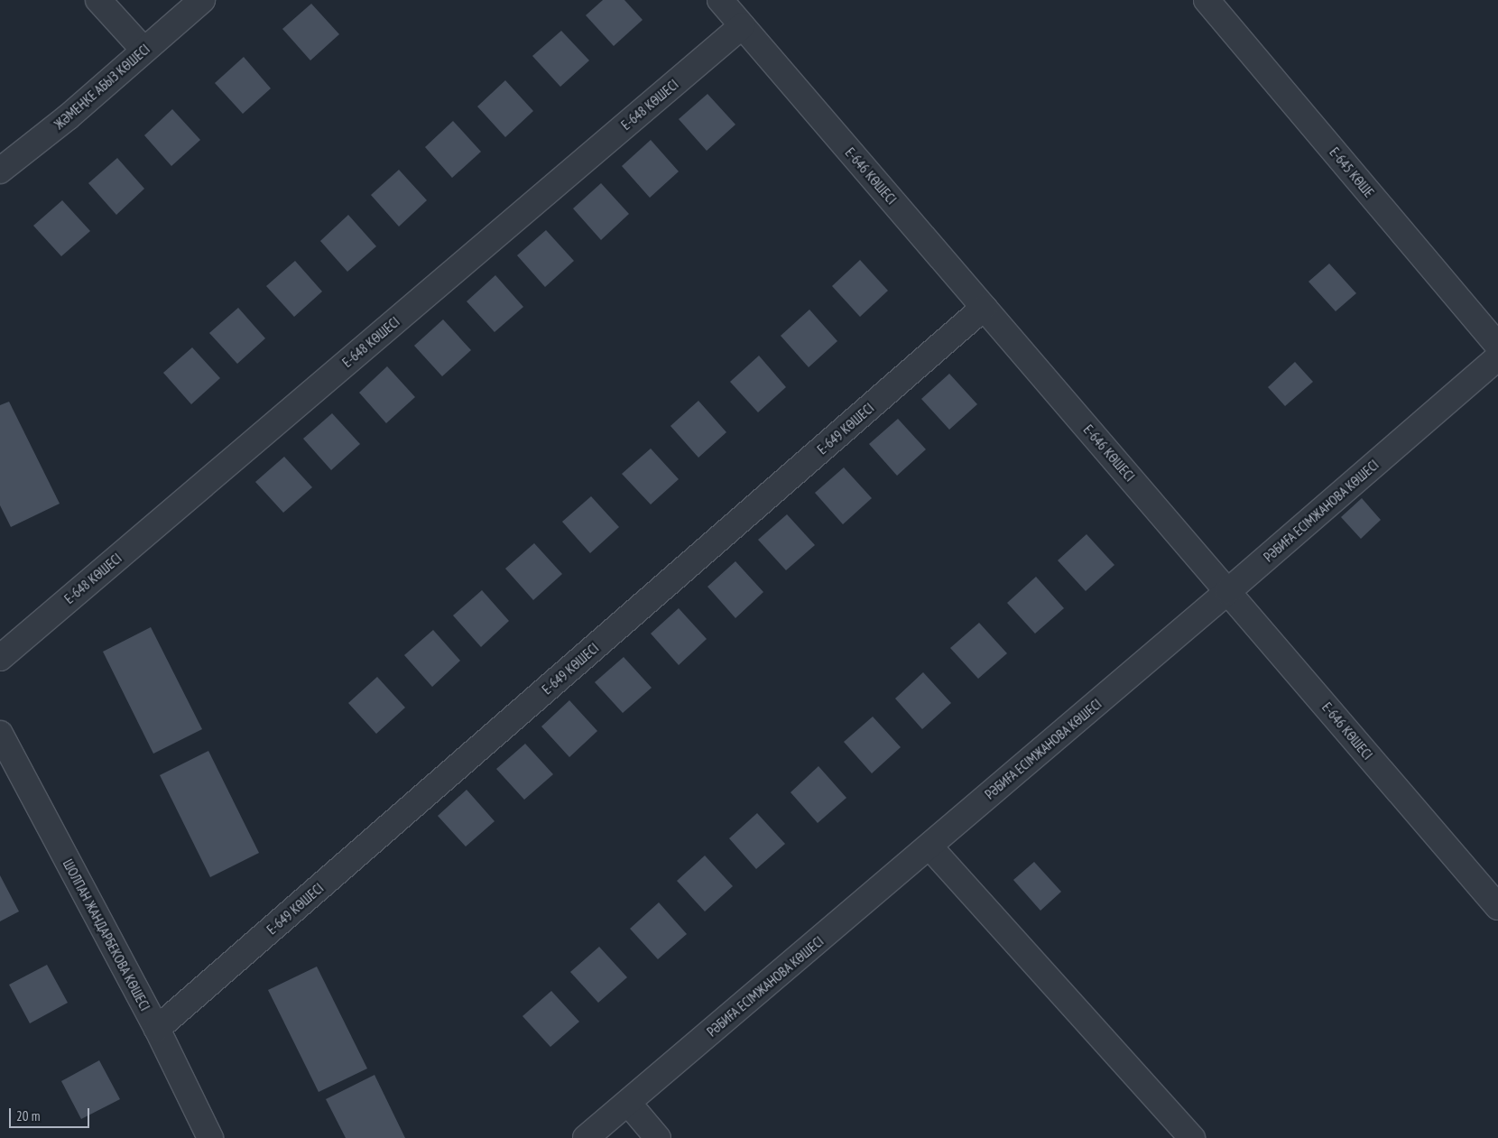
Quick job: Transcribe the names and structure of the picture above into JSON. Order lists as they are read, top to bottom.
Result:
{
  "streets": {
    "street": [
      "ЖӘМЕҢКЕ АБЫЗ КӨШЕСІ",
      "Е-648 КӨШЕСІ",
      "Е-645 КӨШЕ",
      "Е-646 КӨШЕСІ",
      "Е-649 КӨШЕСІ",
      "РӘБИҒА ЕСІМЖАНОВА КӨШЕСІ",
      "ШОЛПАН ЖАНДАРБЕКОВА КӨШЕСІ"
    ]
  },
  "crossings": [
    ["Е-648 КӨШЕСІ", "Е-646 КӨШЕСІ"],
    ["Е-646 КӨШЕСІ", "Е-649 КӨШЕСІ"],
    ["Е-646 КӨШЕСІ", "РӘБИҒА ЕСІМЖАНОВА КӨШЕСІ"],
    ["Е-649 КӨШЕСІ", "ШОЛПАН ЖАНДАРБЕКОВА КӨШЕСІ"]
  ],
  "scale_bar": "20 m"
}
